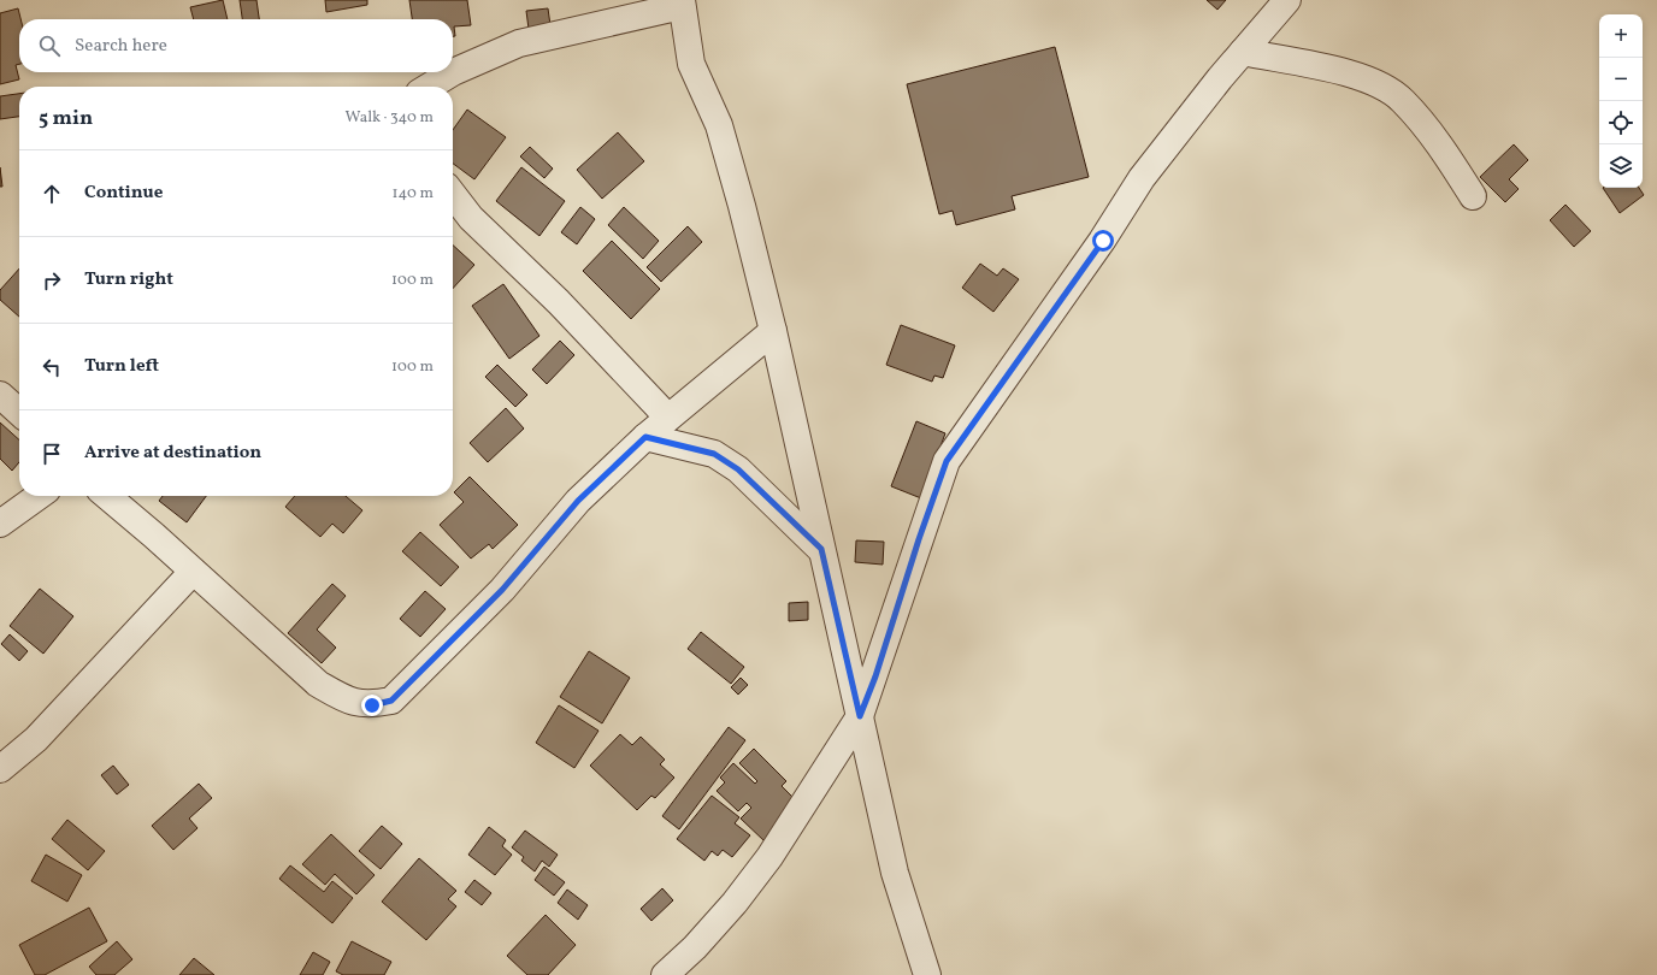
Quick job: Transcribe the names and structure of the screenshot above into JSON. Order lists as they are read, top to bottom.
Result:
{
  "page": {
    "map_buttons": ["+", "−"],
    "search": "Search here",
    "heading": ["5 min", "Walk · 340 m"],
    "list": [
      ["Continue", "140 m"],
      ["Turn right", "100 m"],
      ["Turn left", "100 m"],
      "Arrive at destination"
    ]
  }
}
